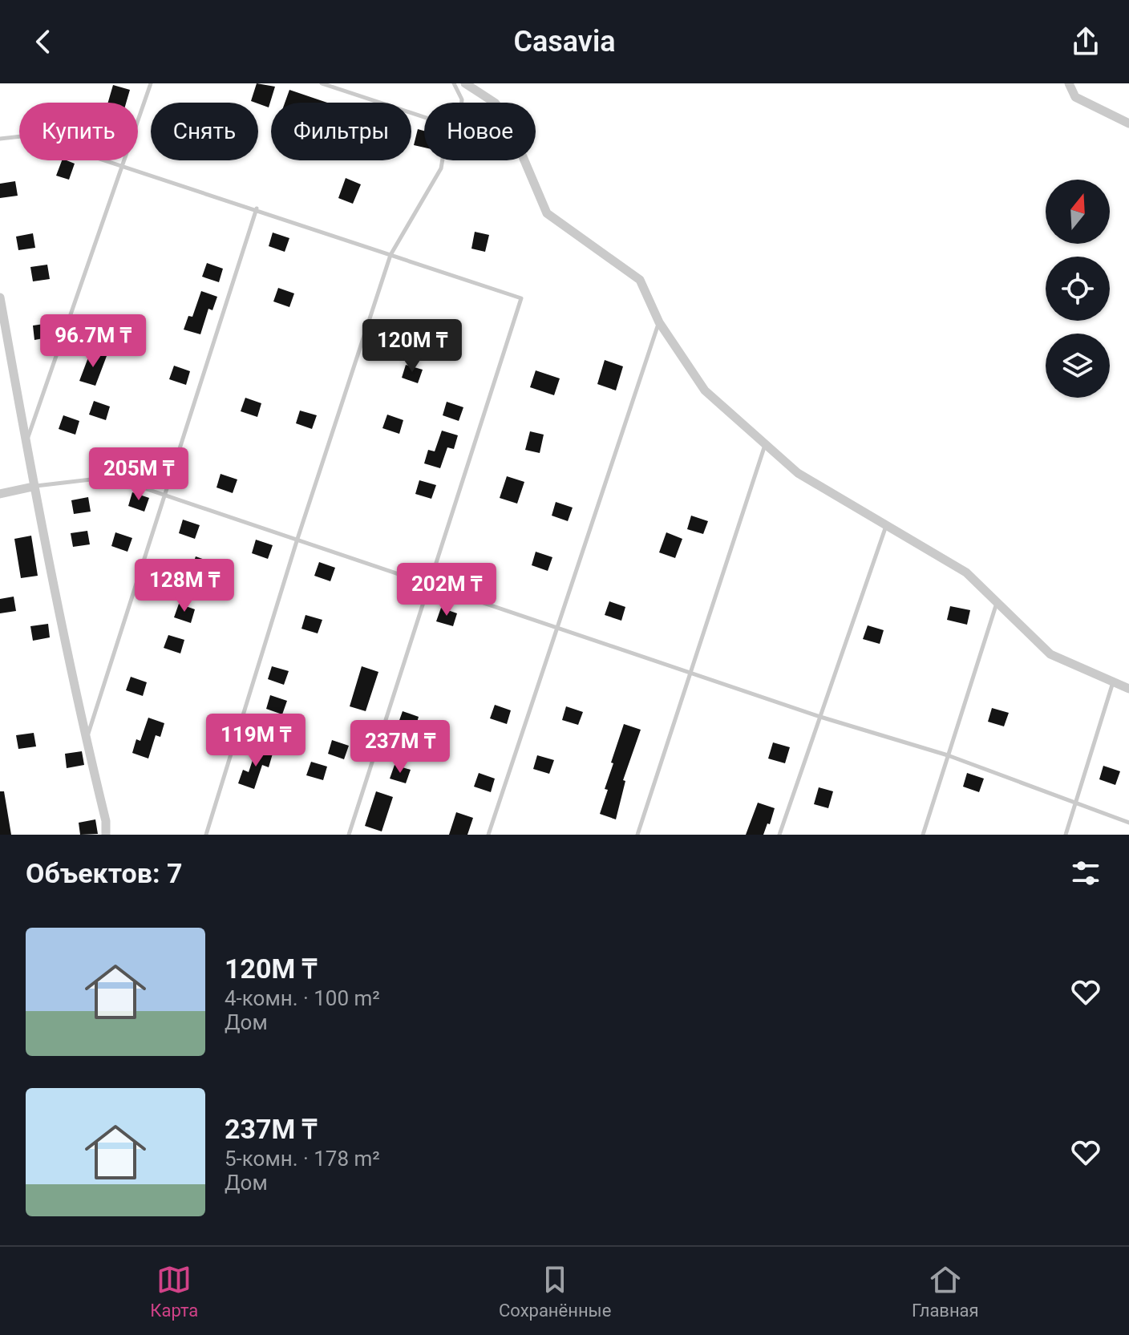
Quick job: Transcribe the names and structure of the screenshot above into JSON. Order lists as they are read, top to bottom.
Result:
{
  "north": "top",
  "page": {
    "header": "Casavia",
    "chip": [
      "Купить",
      "Снять",
      "Фильтры",
      "Новое"
    ],
    "price": [
      "96.7M ₸",
      "120M ₸",
      "205M ₸",
      "128M ₸",
      "202M ₸",
      "119M ₸",
      "237M ₸"
    ],
    "heading": "Объектов: 7",
    "list": [
      {
        "name": "120M ₸",
        "note": "4-комн. · 100 m² · Дом"
      },
      {
        "name": "237M ₸",
        "note": "5-комн. · 178 m² · Дом"
      }
    ],
    "tabs": ["Карта", "Сохранённые", "Главная"]
  }
}
